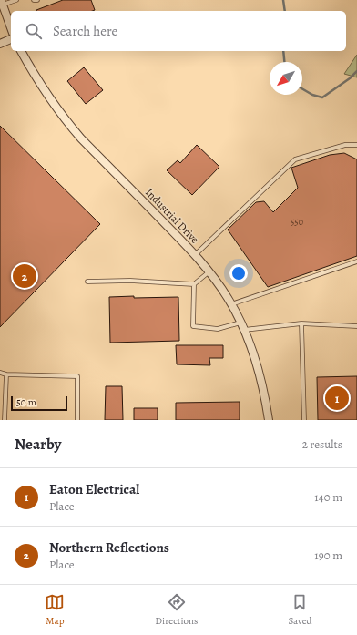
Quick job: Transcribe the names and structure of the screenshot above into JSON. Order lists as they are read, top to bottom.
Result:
{
  "streets": {
    "street": ["Industrial Drive"]
  },
  "house_numbers": ["550"],
  "scale_bar": "50 m",
  "north": "bottom left",
  "page": {
    "search": "Search here",
    "pins": ["2", "1"],
    "scale": "50 m",
    "heading": ["Nearby", "2 results"],
    "list": [
      {
        "mark": "1",
        "name": "Eaton Electrical",
        "note": "Place",
        "value": "140 m"
      },
      {
        "mark": "2",
        "name": "Northern Reflections",
        "note": "Place",
        "value": "190 m"
      }
    ],
    "nav": ["Map", "Directions", "Saved"]
  }
}
